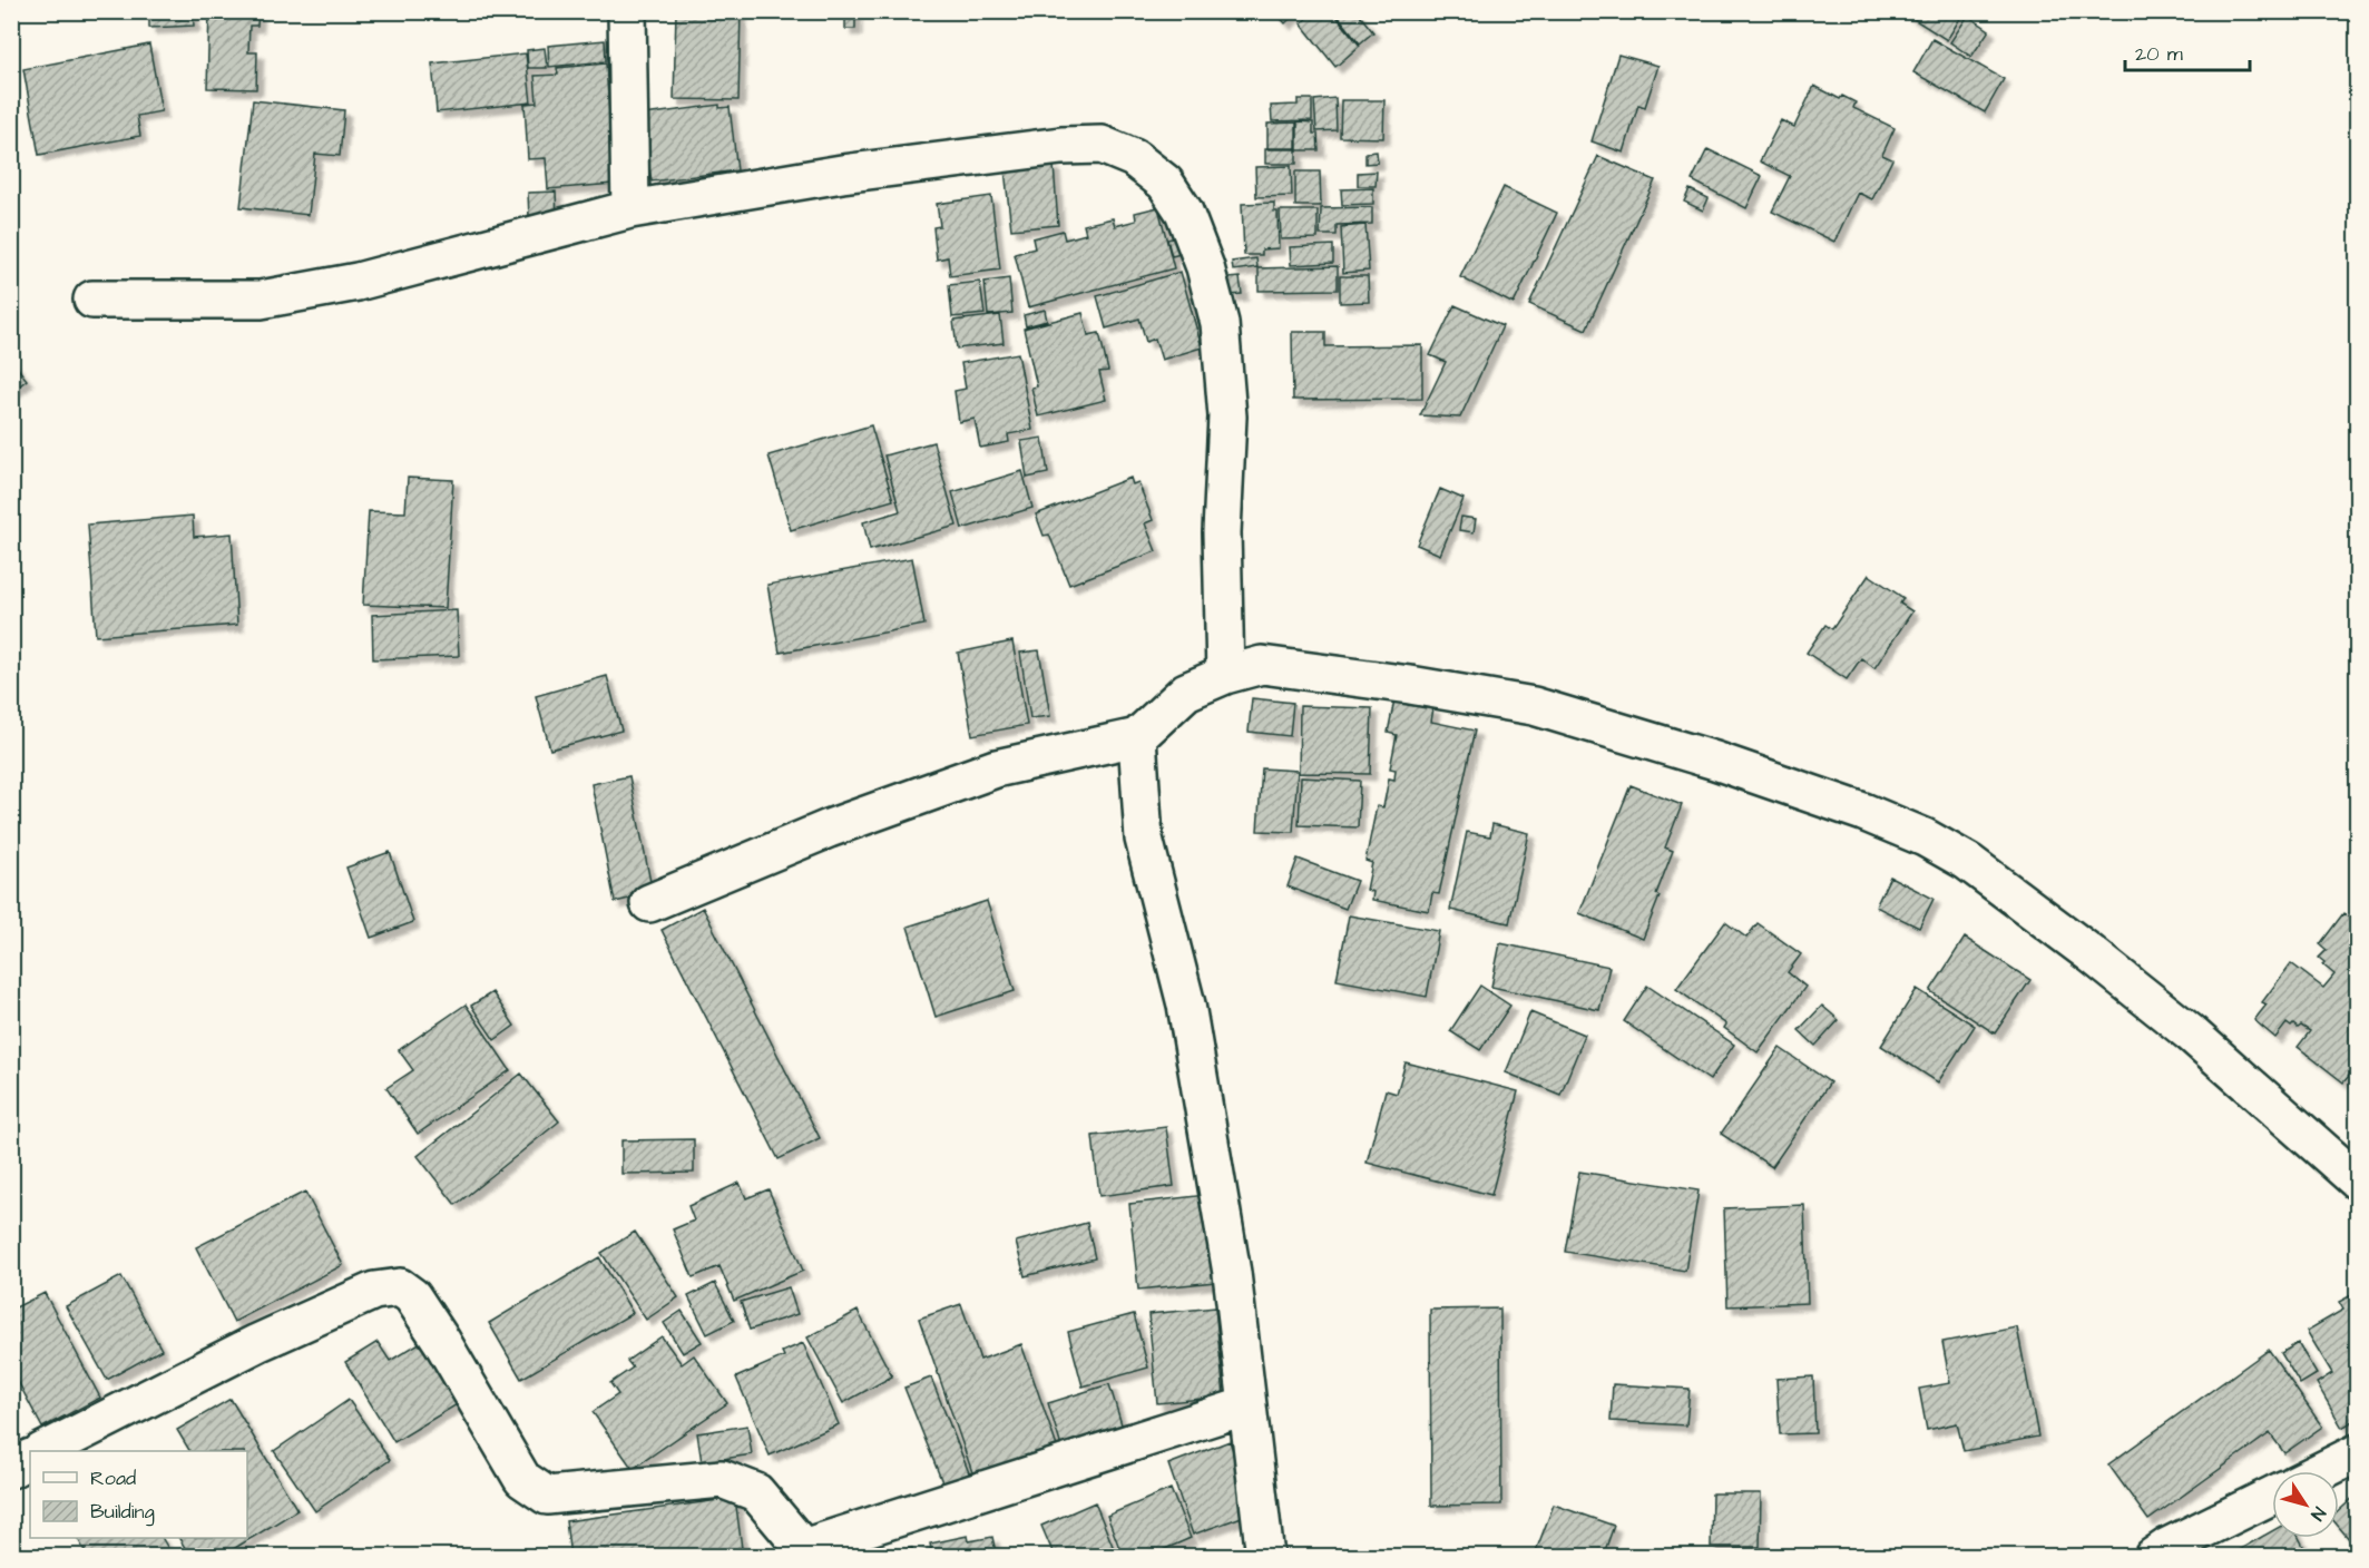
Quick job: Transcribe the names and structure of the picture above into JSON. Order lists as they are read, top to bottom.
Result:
{
  "legend": ["Road", "Building"],
  "scale_bar": "20 m",
  "north": "bottom right"
}
